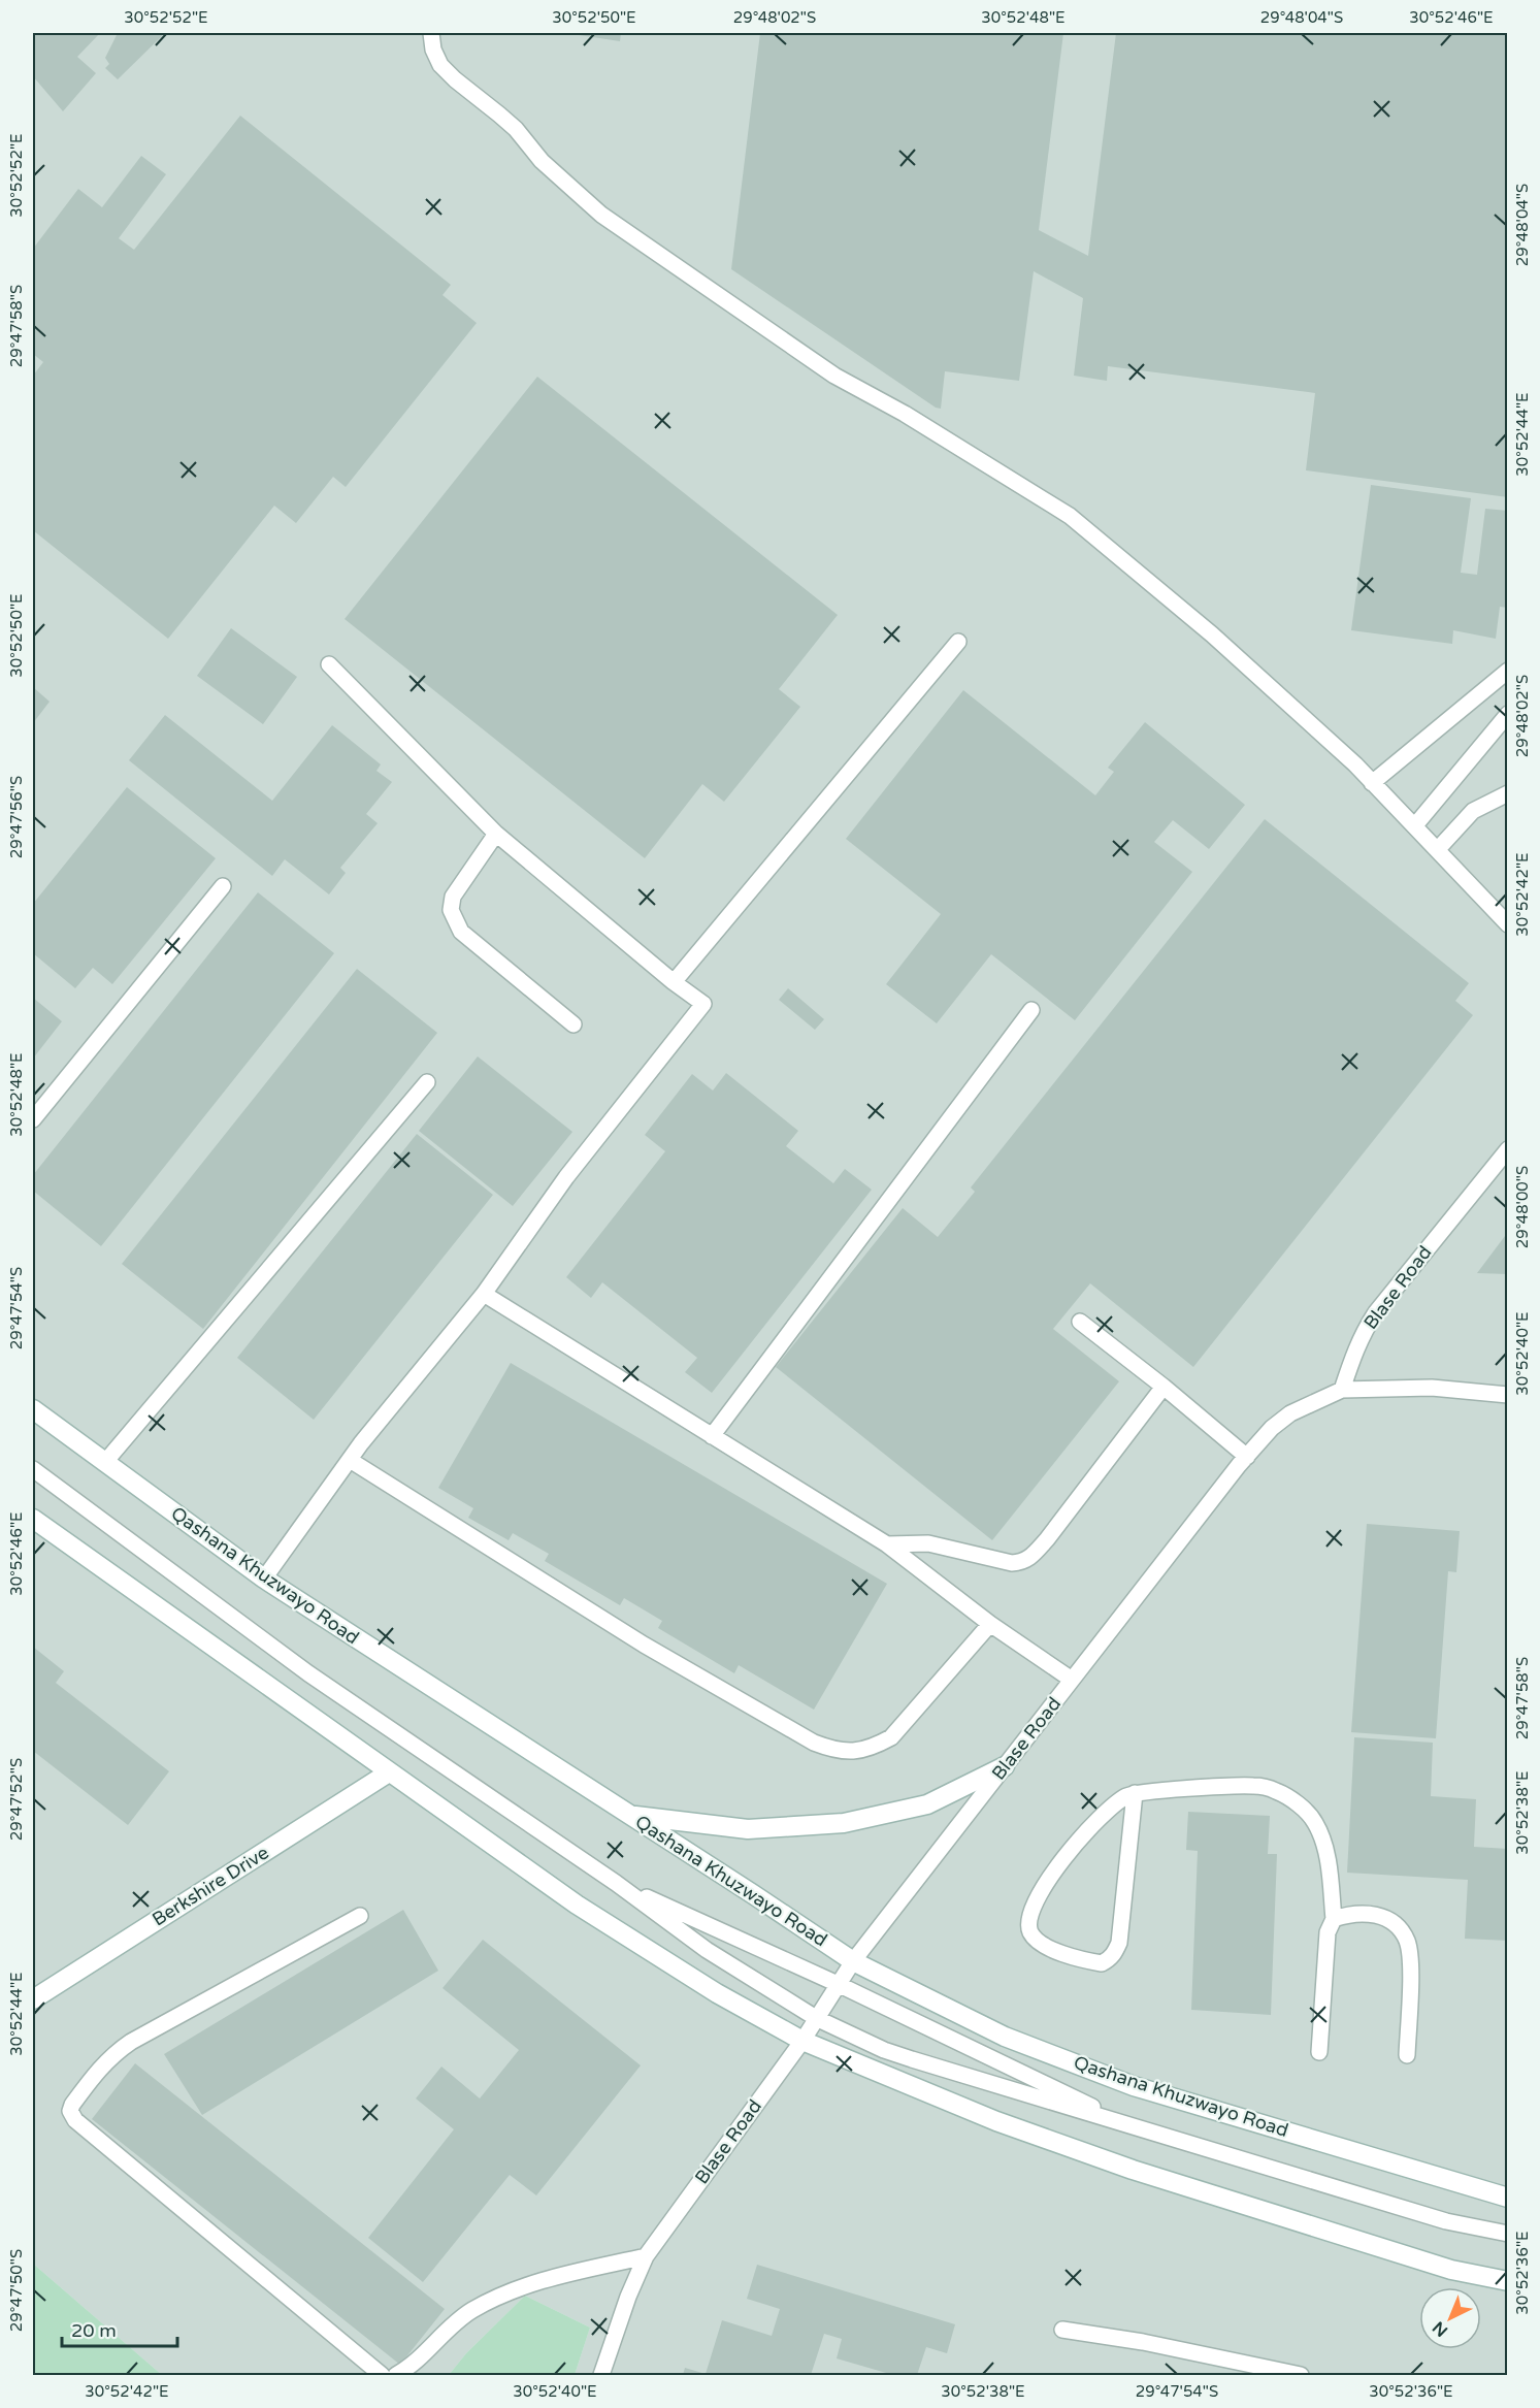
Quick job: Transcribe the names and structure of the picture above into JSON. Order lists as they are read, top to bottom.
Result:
{
  "streets": {
    "main road": ["Qashana Khuzwayo Road", "Berkshire Drive"],
    "lane": ["Blase Road"]
  },
  "crossings": [
    ["Blase Road", "Qashana Khuzwayo Road"]
  ],
  "scale_bar": "20 m",
  "north": "bottom left",
  "coordinates": [
    "30°52'52\"E",
    "30°52'50\"E",
    "29°48'02\"S",
    "30°52'48\"E",
    "29°48'04\"S",
    "30°52'46\"E",
    "29°47'58\"S",
    "30°52'44\"E",
    "29°47'56\"S",
    "30°52'42\"E",
    "29°48'00\"S",
    "29°47'54\"S",
    "30°52'40\"E",
    "29°47'52\"S",
    "30°52'38\"E",
    "30°52'36\"E",
    "29°47'50\"S"
  ]
}
